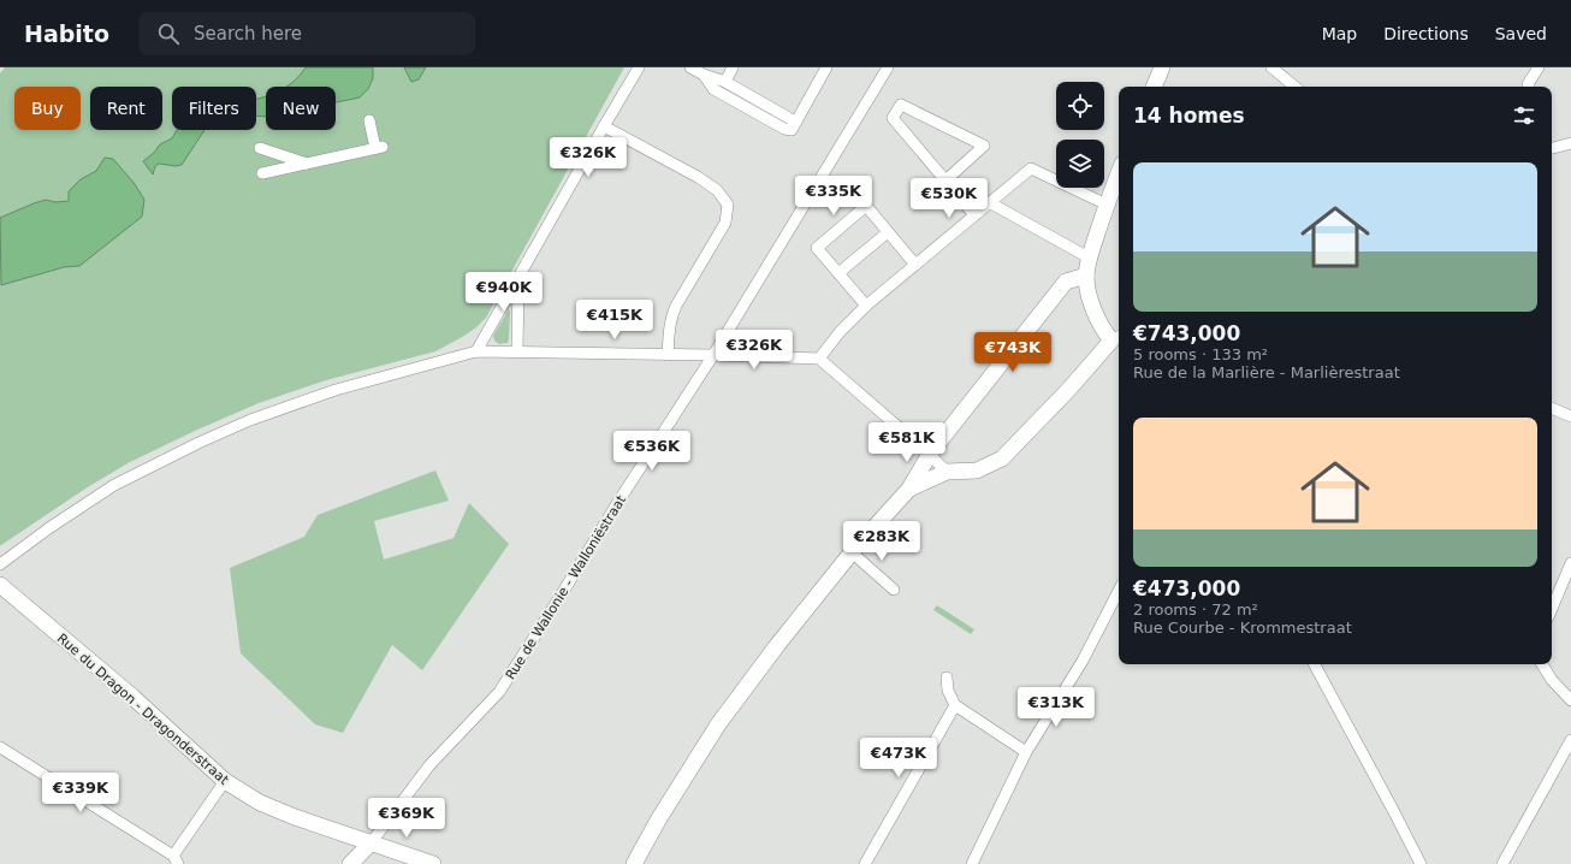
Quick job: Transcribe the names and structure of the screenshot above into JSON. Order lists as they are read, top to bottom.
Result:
{
  "streets": {
    "street": ["Rue de Wallonie - Walloniëstraat", "Rue du Dragon - Dragonderstraat"]
  },
  "crossings": [
    ["Rue de Wallonie - Walloniëstraat", "Rue du Dragon - Dragonderstraat"]
  ],
  "page": {
    "header": "Habito",
    "search": "Search here",
    "nav": ["Map", "Directions", "Saved"],
    "chip": [
      "Buy",
      "Rent",
      "Filters",
      "New"
    ],
    "heading": "14 homes",
    "price": [
      "€326K",
      "€335K",
      "€530K",
      "€940K",
      "€415K",
      "€326K",
      "€743K",
      "€581K",
      "€536K",
      "€283K",
      "€313K",
      "€473K",
      "€339K",
      "€369K"
    ],
    "list": [
      {
        "name": "€743,000",
        "note": "5 rooms · 133 m² · Rue de la Marlière - Marlièrestraat"
      },
      {
        "name": "€473,000",
        "note": "2 rooms · 72 m² · Rue Courbe - Krommestraat"
      }
    ]
  }
}
